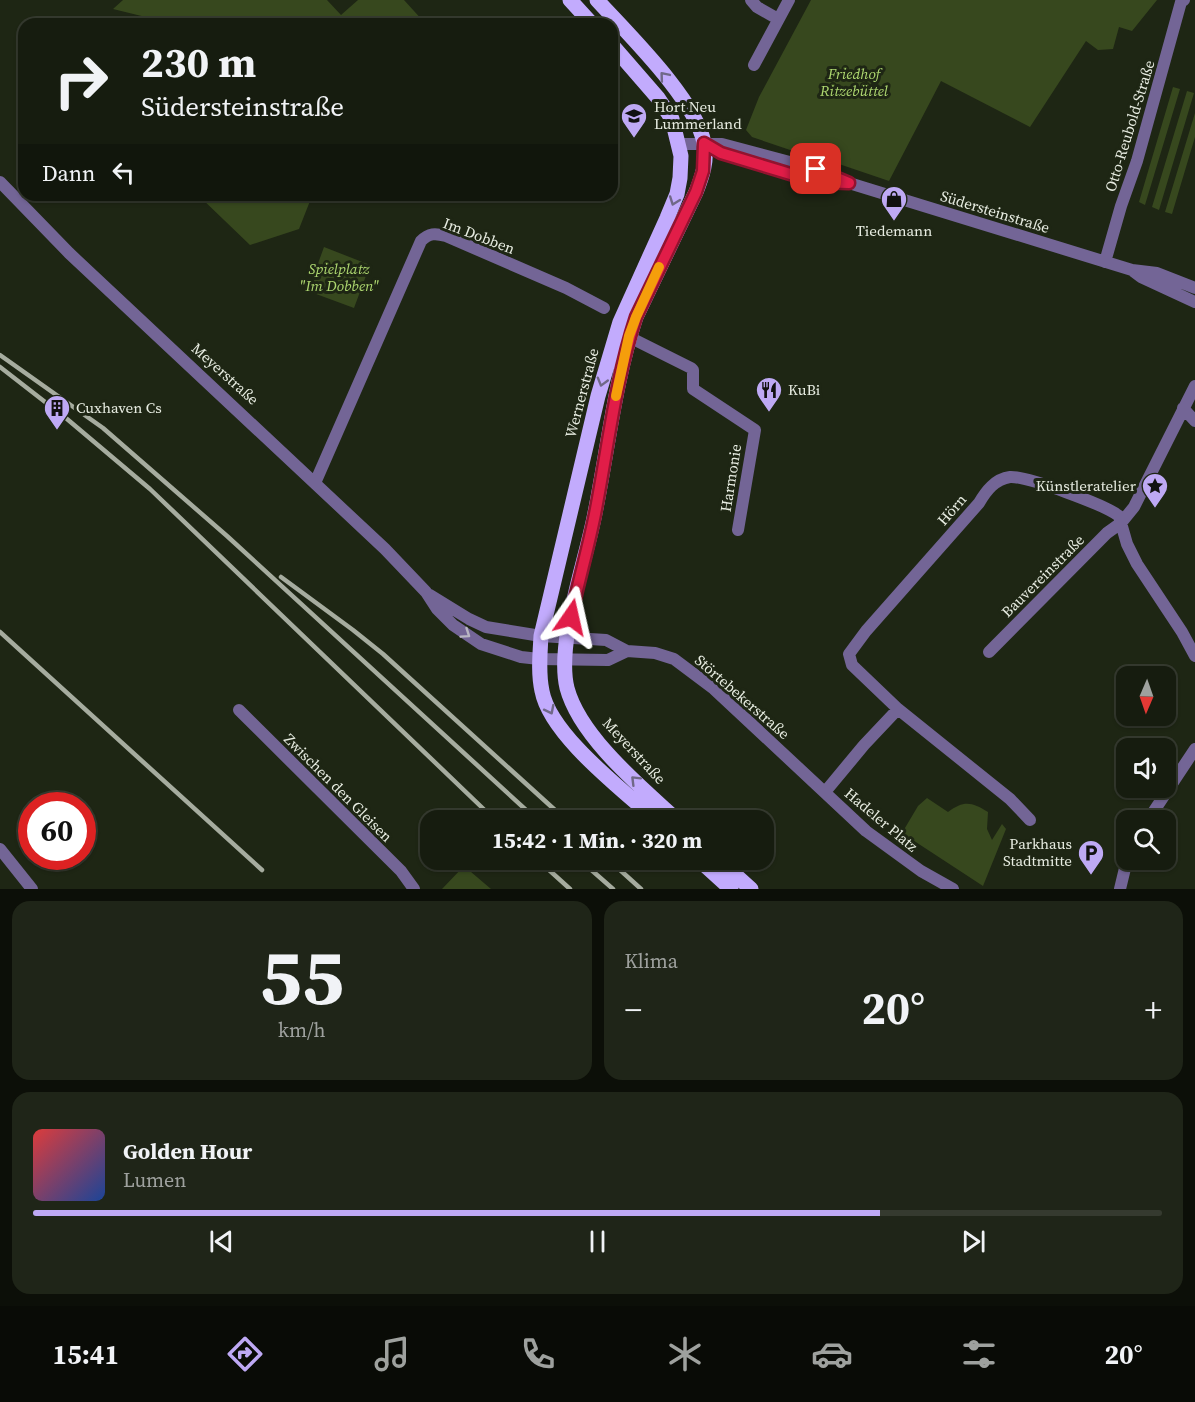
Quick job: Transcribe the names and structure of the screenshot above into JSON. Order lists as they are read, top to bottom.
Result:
{
  "streets": {
    "main road": ["Meyerstraße", "Wernerstraße"],
    "street": [
      "Otto-Reubold-Straße",
      "Südersteinstraße",
      "Im Dobben",
      "Harmonie",
      "Hörn",
      "Bauvereinstraße",
      "Störtebekerstraße",
      "Zwischen den Gleisen",
      "Hadeler Platz"
    ]
  },
  "crossings": [
    ["Otto-Reubold-Straße", "Südersteinstraße"],
    ["Südersteinstraße", "Wernerstraße"],
    ["Im Dobben", "Meyerstraße"],
    ["Meyerstraße", "Wernerstraße"],
    ["Meyerstraße", "Störtebekerstraße"],
    ["Wernerstraße", "Harmonie"],
    ["Wernerstraße", "Störtebekerstraße"],
    ["Hörn", "Bauvereinstraße"],
    ["Hörn", "Hadeler Platz"],
    ["Störtebekerstraße", "Hadeler Platz"]
  ],
  "parks": ["Friedhof Ritzebüttel", "Spielplatz \"Im Dobben\""],
  "places": {
    "school or university": ["Hort Neu Lummerland"],
    "shop": ["Tiedemann"],
    "restaurant": ["KuBi"],
    "building": ["Cuxhaven Cs"],
    "place": ["Künstleratelier"],
    "parking": ["Parkhaus Stadtmitte"]
  },
  "north": "bottom",
  "page": {
    "turn": ["230 m", "Südersteinstraße"],
    "then": "Dann",
    "limit": "60",
    "trip": "15:42 · 1 Min. · 320 m",
    "tile": [
      ["55", "km/h"],
      "Klima"
    ],
    "heat": ["−", "20°", "+"],
    "song": ["Golden Hour", "Lumen"],
    "tabs": ["15:41", "20°"]
  }
}
